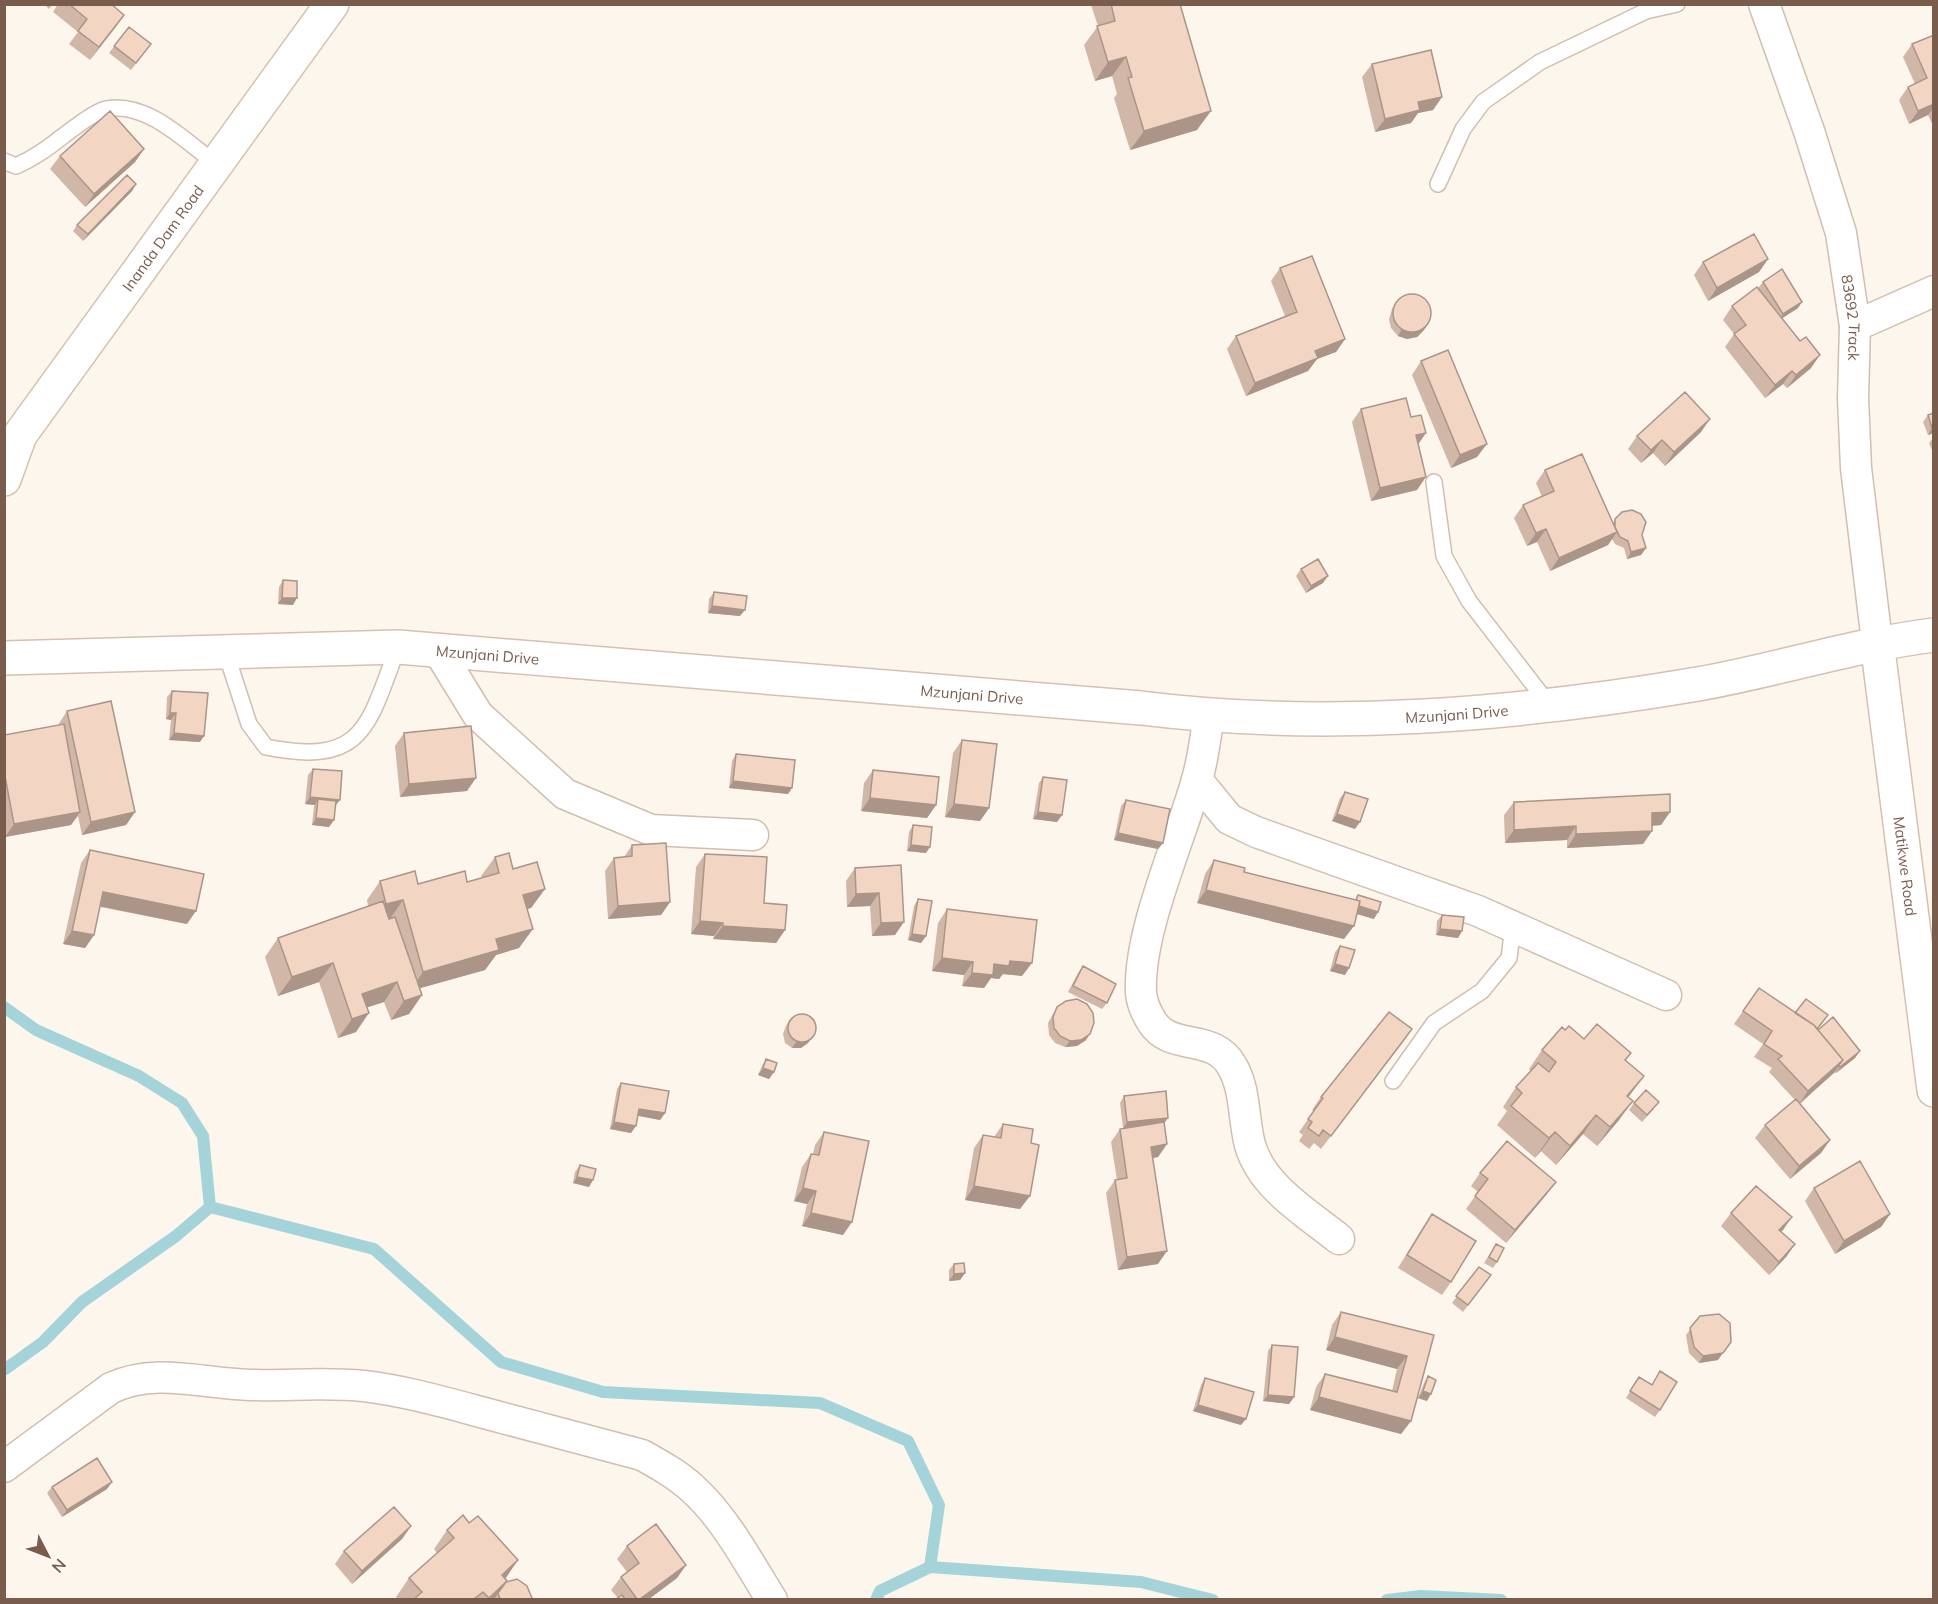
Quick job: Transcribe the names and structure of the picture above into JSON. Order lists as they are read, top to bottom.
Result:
{
  "streets": {
    "main road": ["Inanda Dam Road", "Mzunjani Drive", "Matikwe Road"],
    "street": ["83692 Track"]
  },
  "crossings": [
    ["83692 Track", "Mzunjani Drive"],
    ["83692 Track", "Matikwe Road"],
    ["Mzunjani Drive", "Matikwe Road"]
  ],
  "north": "bottom right"
}
